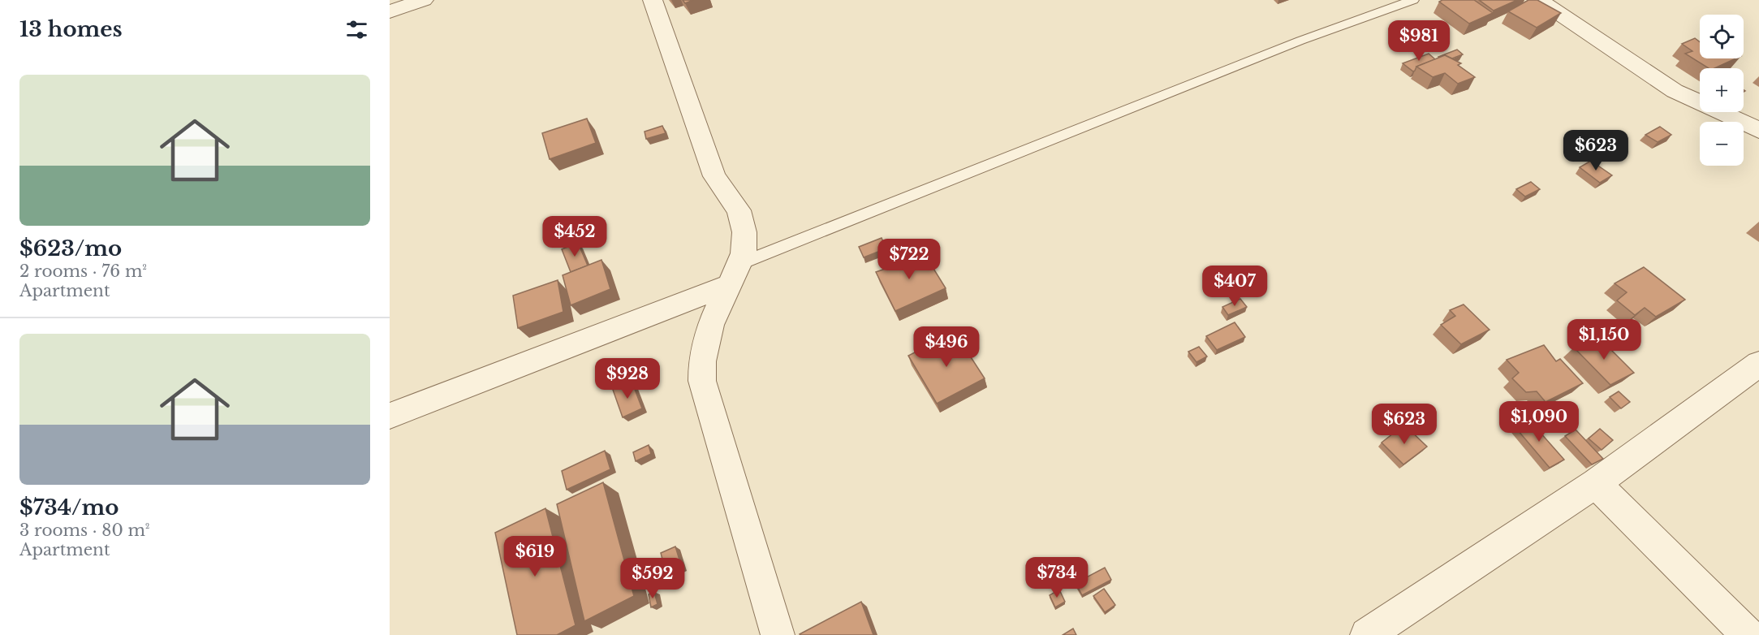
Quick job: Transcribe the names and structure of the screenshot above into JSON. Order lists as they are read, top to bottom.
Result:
{
  "page": {
    "heading": "13 homes",
    "map_buttons": ["+", "−"],
    "price": [
      "$981",
      "$623",
      "$452",
      "$722",
      "$407",
      "$1,150",
      "$496",
      "$928",
      "$1,090",
      "$623",
      "$619",
      "$734",
      "$592"
    ],
    "list": [
      {
        "name": "$623/mo",
        "note": "2 rooms · 76 m² · Apartment"
      },
      {
        "name": "$734/mo",
        "note": "3 rooms · 80 m² · Apartment"
      }
    ]
  }
}
